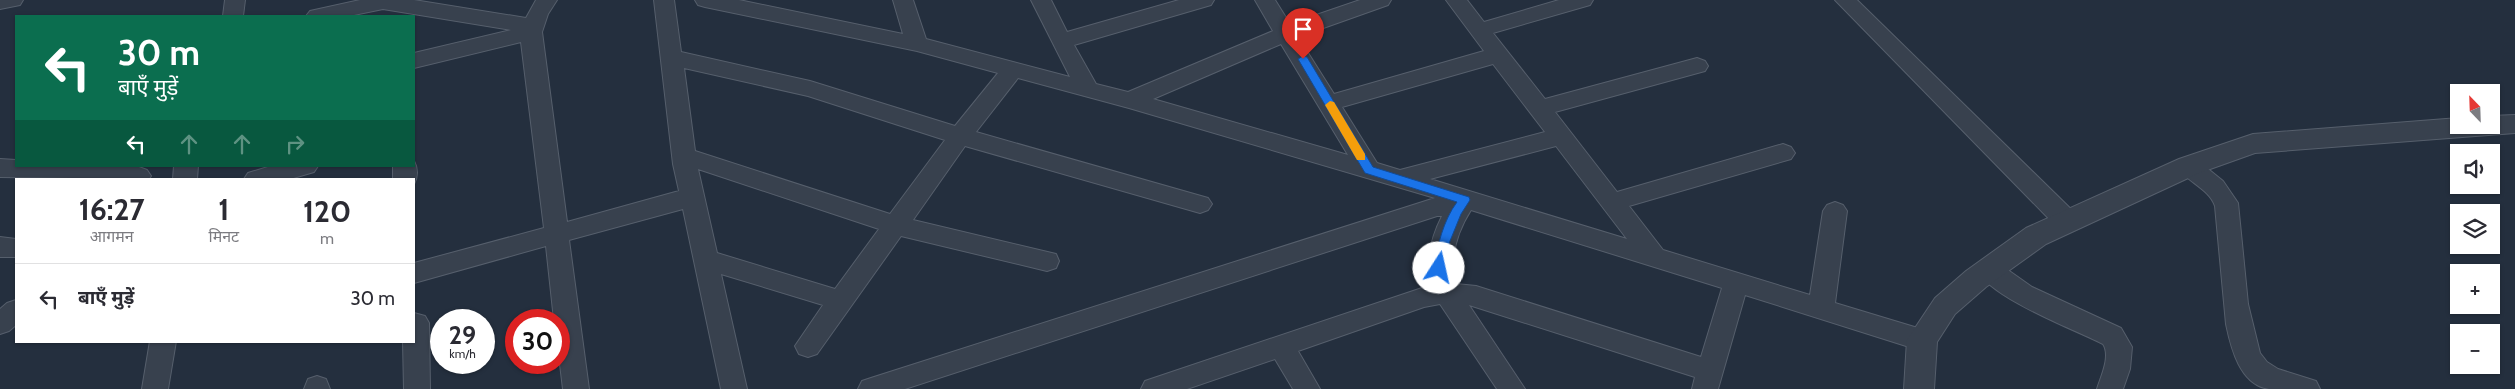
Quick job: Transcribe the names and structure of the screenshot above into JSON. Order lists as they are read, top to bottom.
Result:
{
  "north": "top left",
  "page": {
    "turn": ["30 m", "बाएँ मुड़ें"],
    "map_buttons": ["+", "−"],
    "eta": [
      "16:27",
      "आगमन",
      "1",
      "मिनट",
      "120",
      "m"
    ],
    "list": [
      {
        "name": "बाएँ मुड़ें",
        "value": "30 m"
      }
    ],
    "speed": "29 km/h",
    "limit": "30"
  }
}
